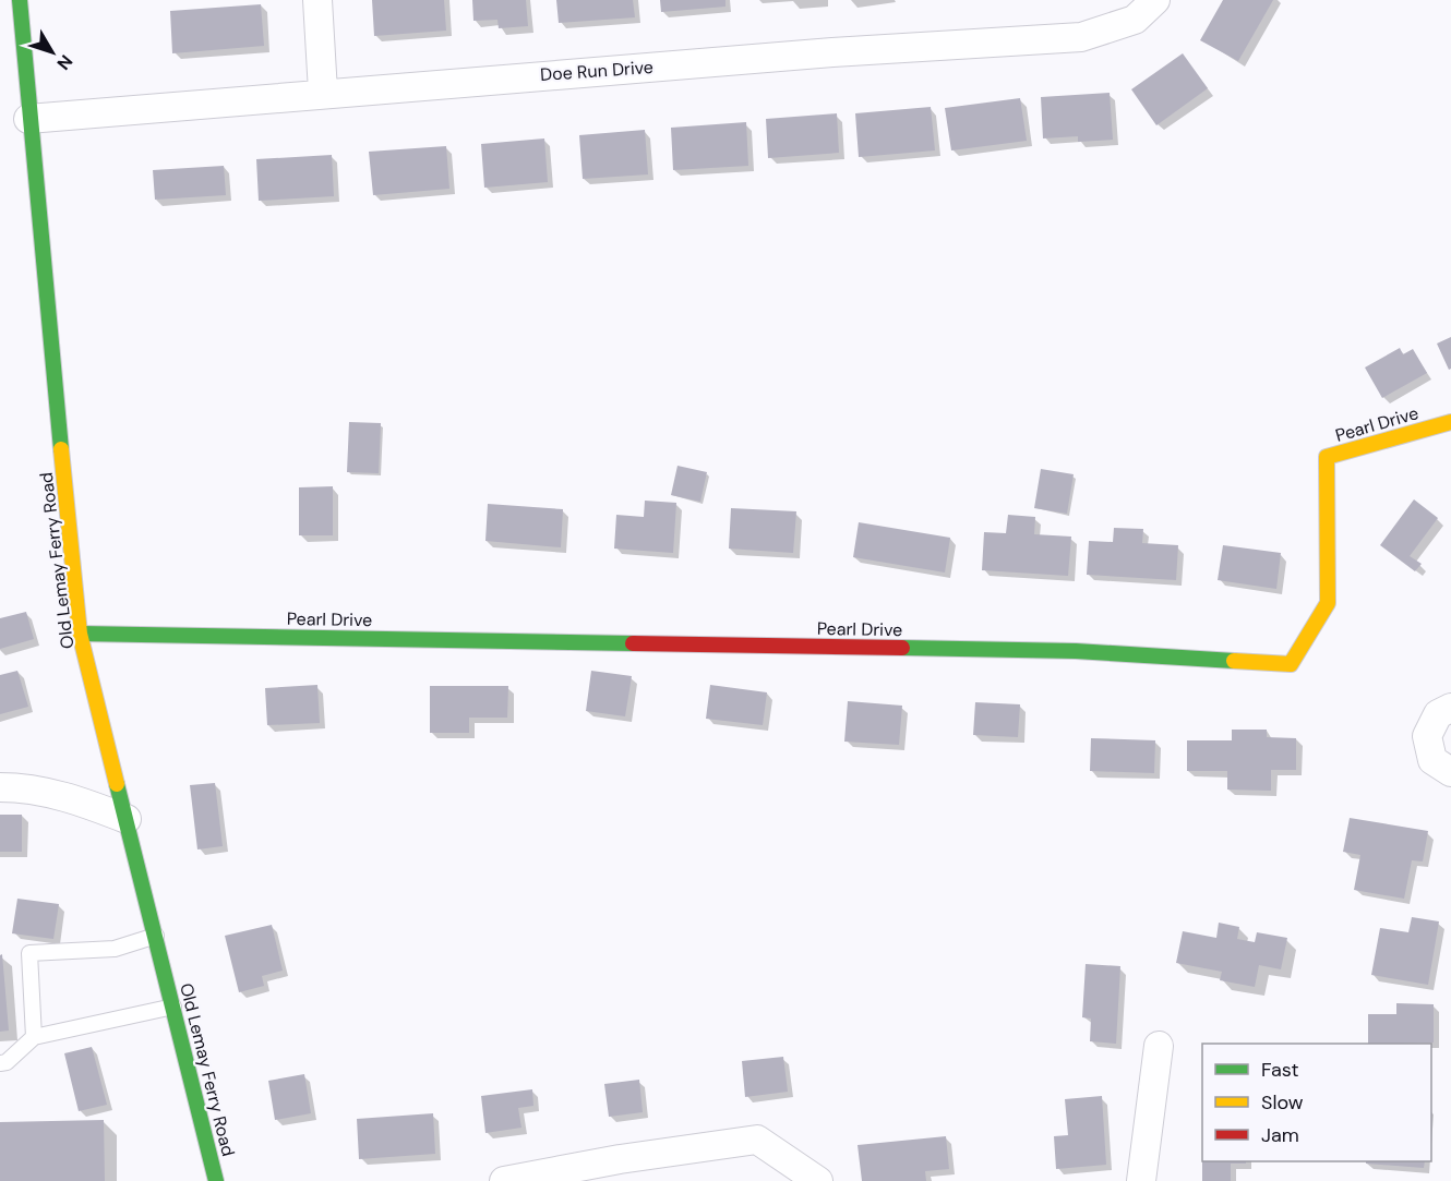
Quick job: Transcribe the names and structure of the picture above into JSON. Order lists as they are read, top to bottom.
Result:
{
  "streets": {
    "street": ["Doe Run Drive", "Pearl Drive", "Old Lemay Ferry Road"]
  },
  "crossings": [
    ["Doe Run Drive", "Old Lemay Ferry Road"],
    ["Pearl Drive", "Old Lemay Ferry Road"]
  ],
  "legend": ["Fast", "Slow", "Jam"],
  "north": "bottom right"
}
